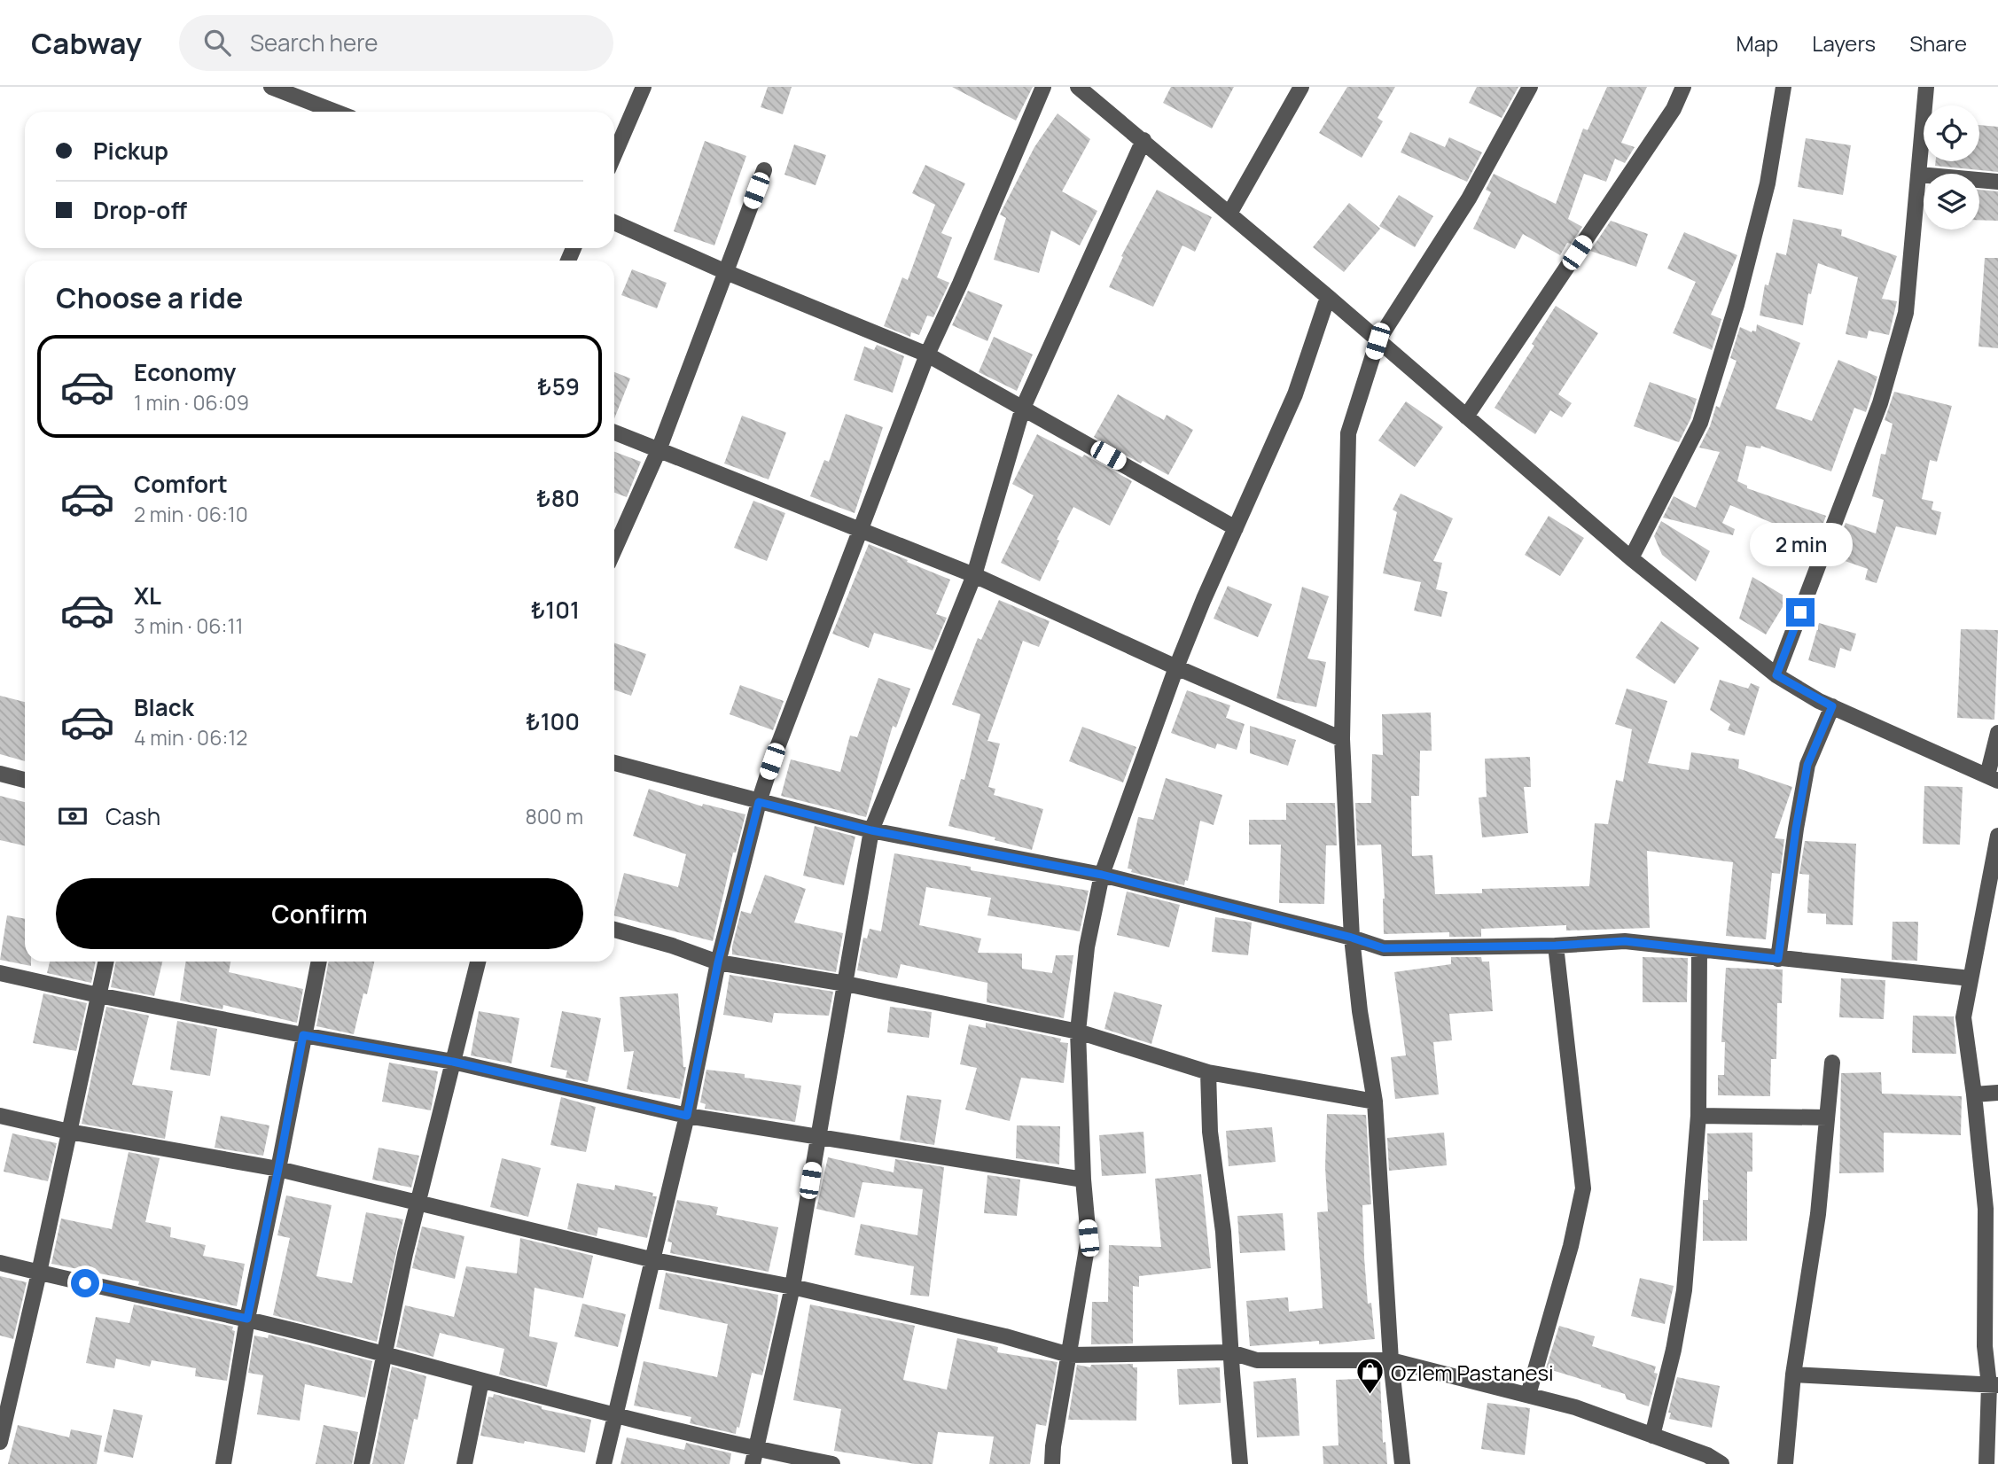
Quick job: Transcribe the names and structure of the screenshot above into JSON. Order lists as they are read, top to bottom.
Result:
{
  "places": {
    "shop": ["Ozlem Pastanesi"]
  },
  "page": {
    "header": "Cabway",
    "search": "Search here",
    "nav": ["Map", "Layers", "Share"],
    "banner": ["Pickup", "Drop-off"],
    "heading": "Choose a ride",
    "list": [
      {
        "name": "Economy",
        "note": "1 min · 06:09",
        "value": "₺59"
      },
      {
        "name": "Comfort",
        "note": "2 min · 06:10",
        "value": "₺80"
      },
      {
        "name": "XL",
        "note": "3 min · 06:11",
        "value": "₺101"
      },
      {
        "name": "Black",
        "note": "4 min · 06:12",
        "value": "₺100"
      }
    ],
    "bubble": "2 min",
    "pay": ["Cash", "800 m"],
    "buttons": "Confirm"
  }
}
